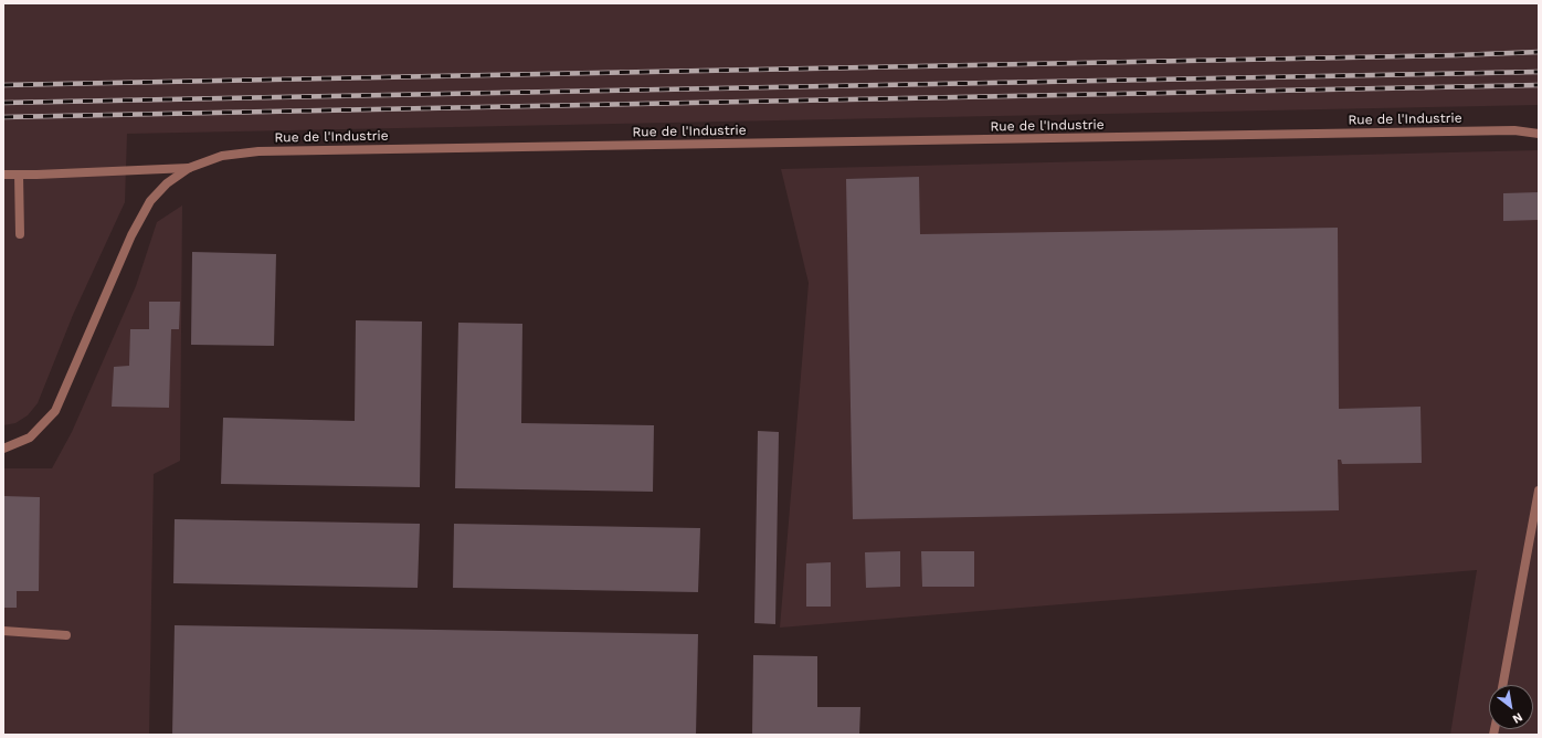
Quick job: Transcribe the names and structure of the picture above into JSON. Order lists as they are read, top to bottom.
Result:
{
  "streets": {
    "street": ["Rue de l'Industrie"]
  },
  "north": "bottom right"
}
